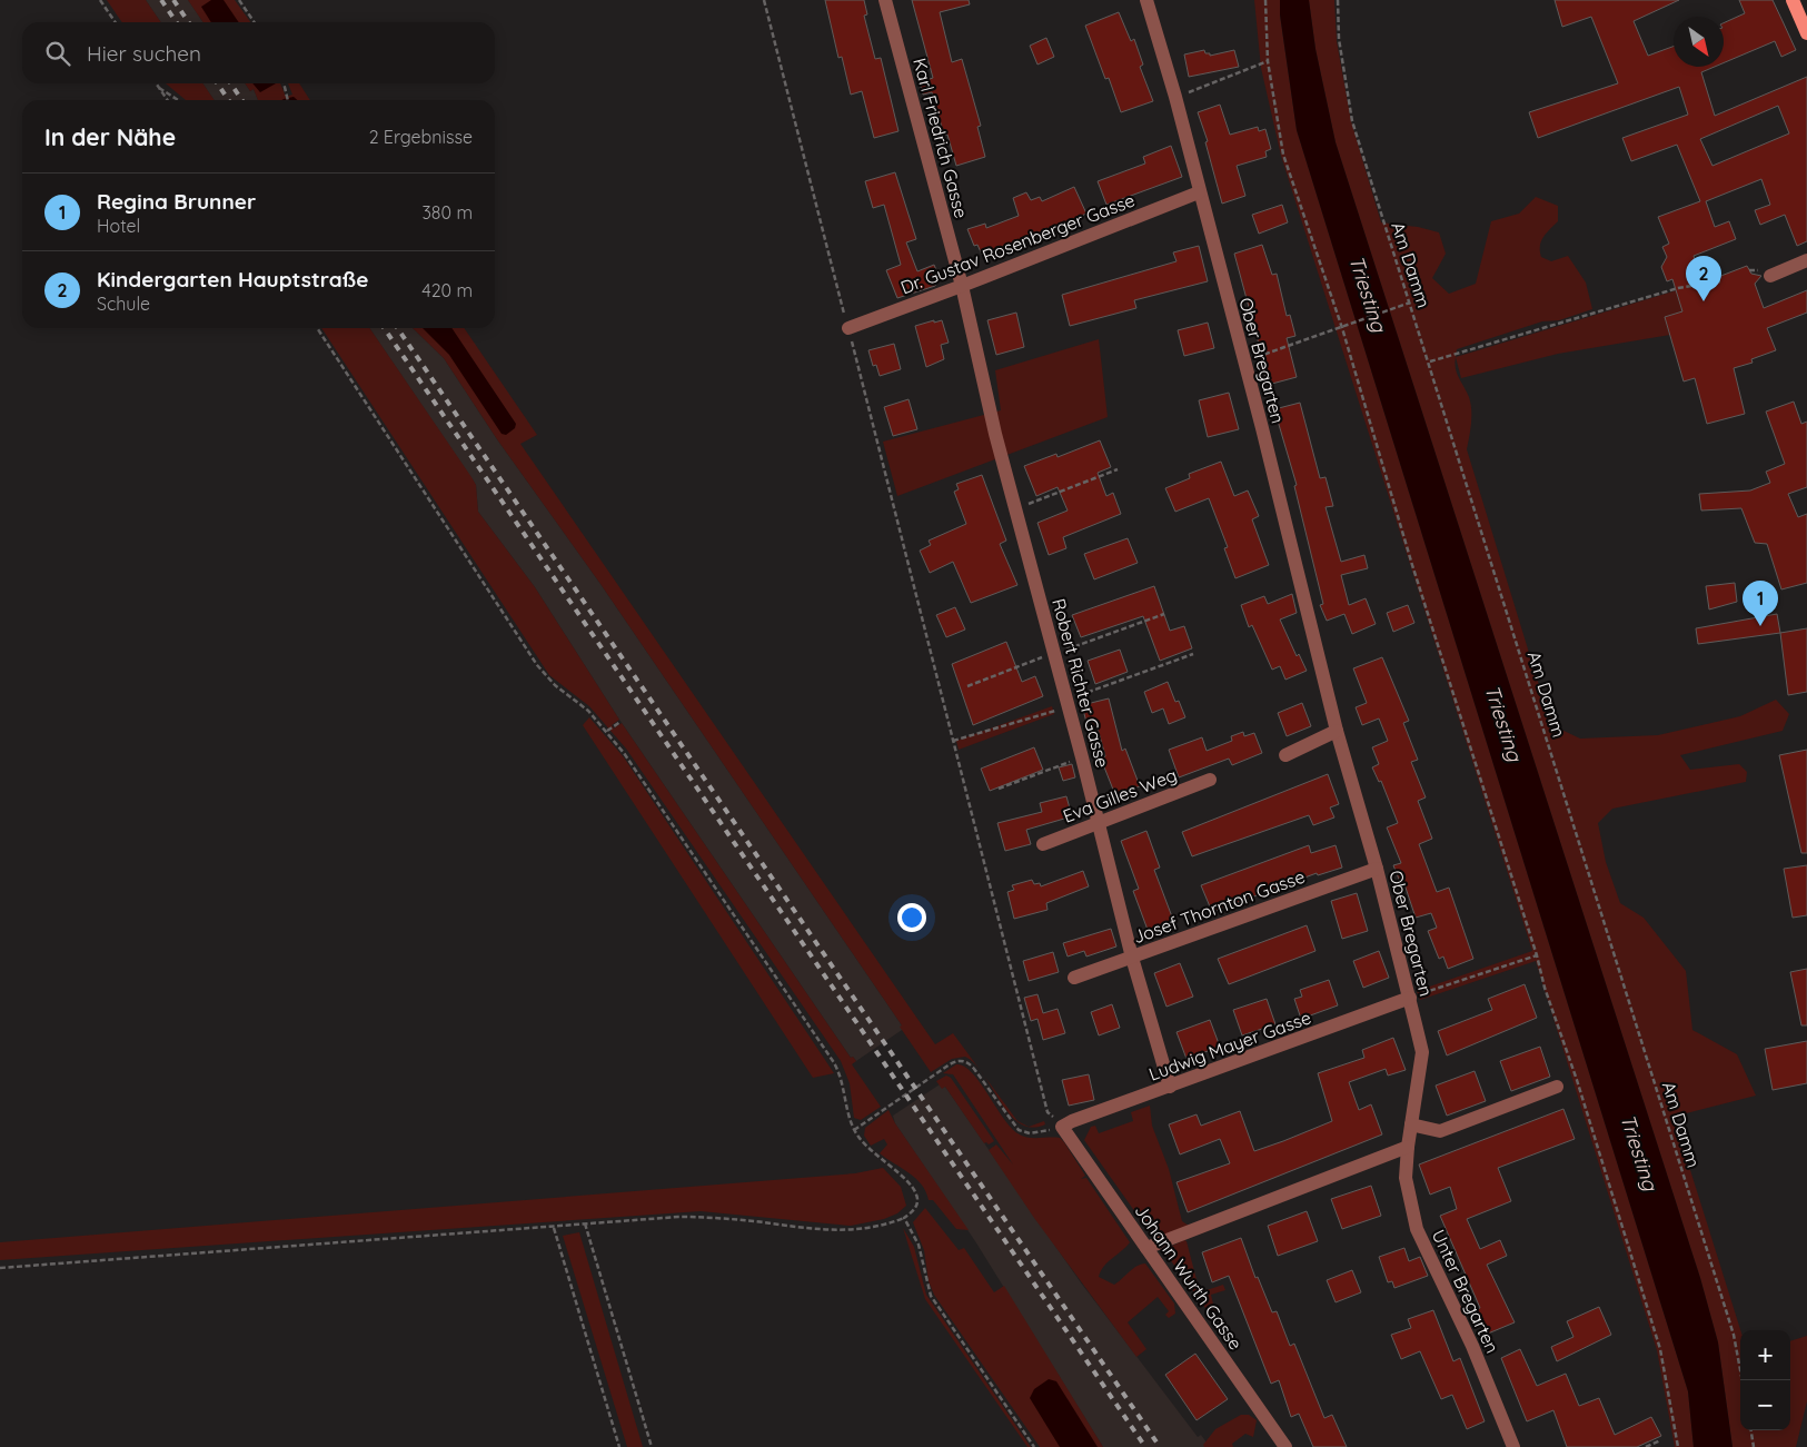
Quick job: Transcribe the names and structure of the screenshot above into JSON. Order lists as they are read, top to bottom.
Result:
{
  "streets": {
    "street": [
      "Karl Friedrich Gasse",
      "Dr. Gustav Rosenberger Gasse",
      "Ober Bregarten",
      "Robert Richter Gasse",
      "Eva Gilles Weg",
      "Josef Thornton Gasse",
      "Ludwig Mayer Gasse",
      "Johann Wurth Gasse",
      "Unter Bregarten"
    ],
    "path": ["Am Damm"]
  },
  "crossings": [
    ["Karl Friedrich Gasse", "Dr. Gustav Rosenberger Gasse"],
    ["Karl Friedrich Gasse", "Robert Richter Gasse"],
    ["Dr. Gustav Rosenberger Gasse", "Ober Bregarten"],
    ["Dr. Gustav Rosenberger Gasse", "Robert Richter Gasse"],
    ["Ober Bregarten", "Josef Thornton Gasse"],
    ["Ober Bregarten", "Ludwig Mayer Gasse"],
    ["Ober Bregarten", "Unter Bregarten"],
    ["Robert Richter Gasse", "Eva Gilles Weg"],
    ["Robert Richter Gasse", "Josef Thornton Gasse"],
    ["Robert Richter Gasse", "Ludwig Mayer Gasse"],
    ["Ludwig Mayer Gasse", "Johann Wurth Gasse"]
  ],
  "water": ["Triesting"],
  "north": "bottom right",
  "page": {
    "search": "Hier suchen",
    "heading": ["In der Nähe", "2 Ergebnisse"],
    "list": [
      {
        "mark": "1",
        "name": "Regina Brunner",
        "note": "Hotel",
        "value": "380 m"
      },
      {
        "mark": "2",
        "name": "Kindergarten Hauptstraße",
        "note": "Schule",
        "value": "420 m"
      }
    ],
    "pins": ["2", "1"],
    "map_buttons": ["+", "−"]
  }
}
